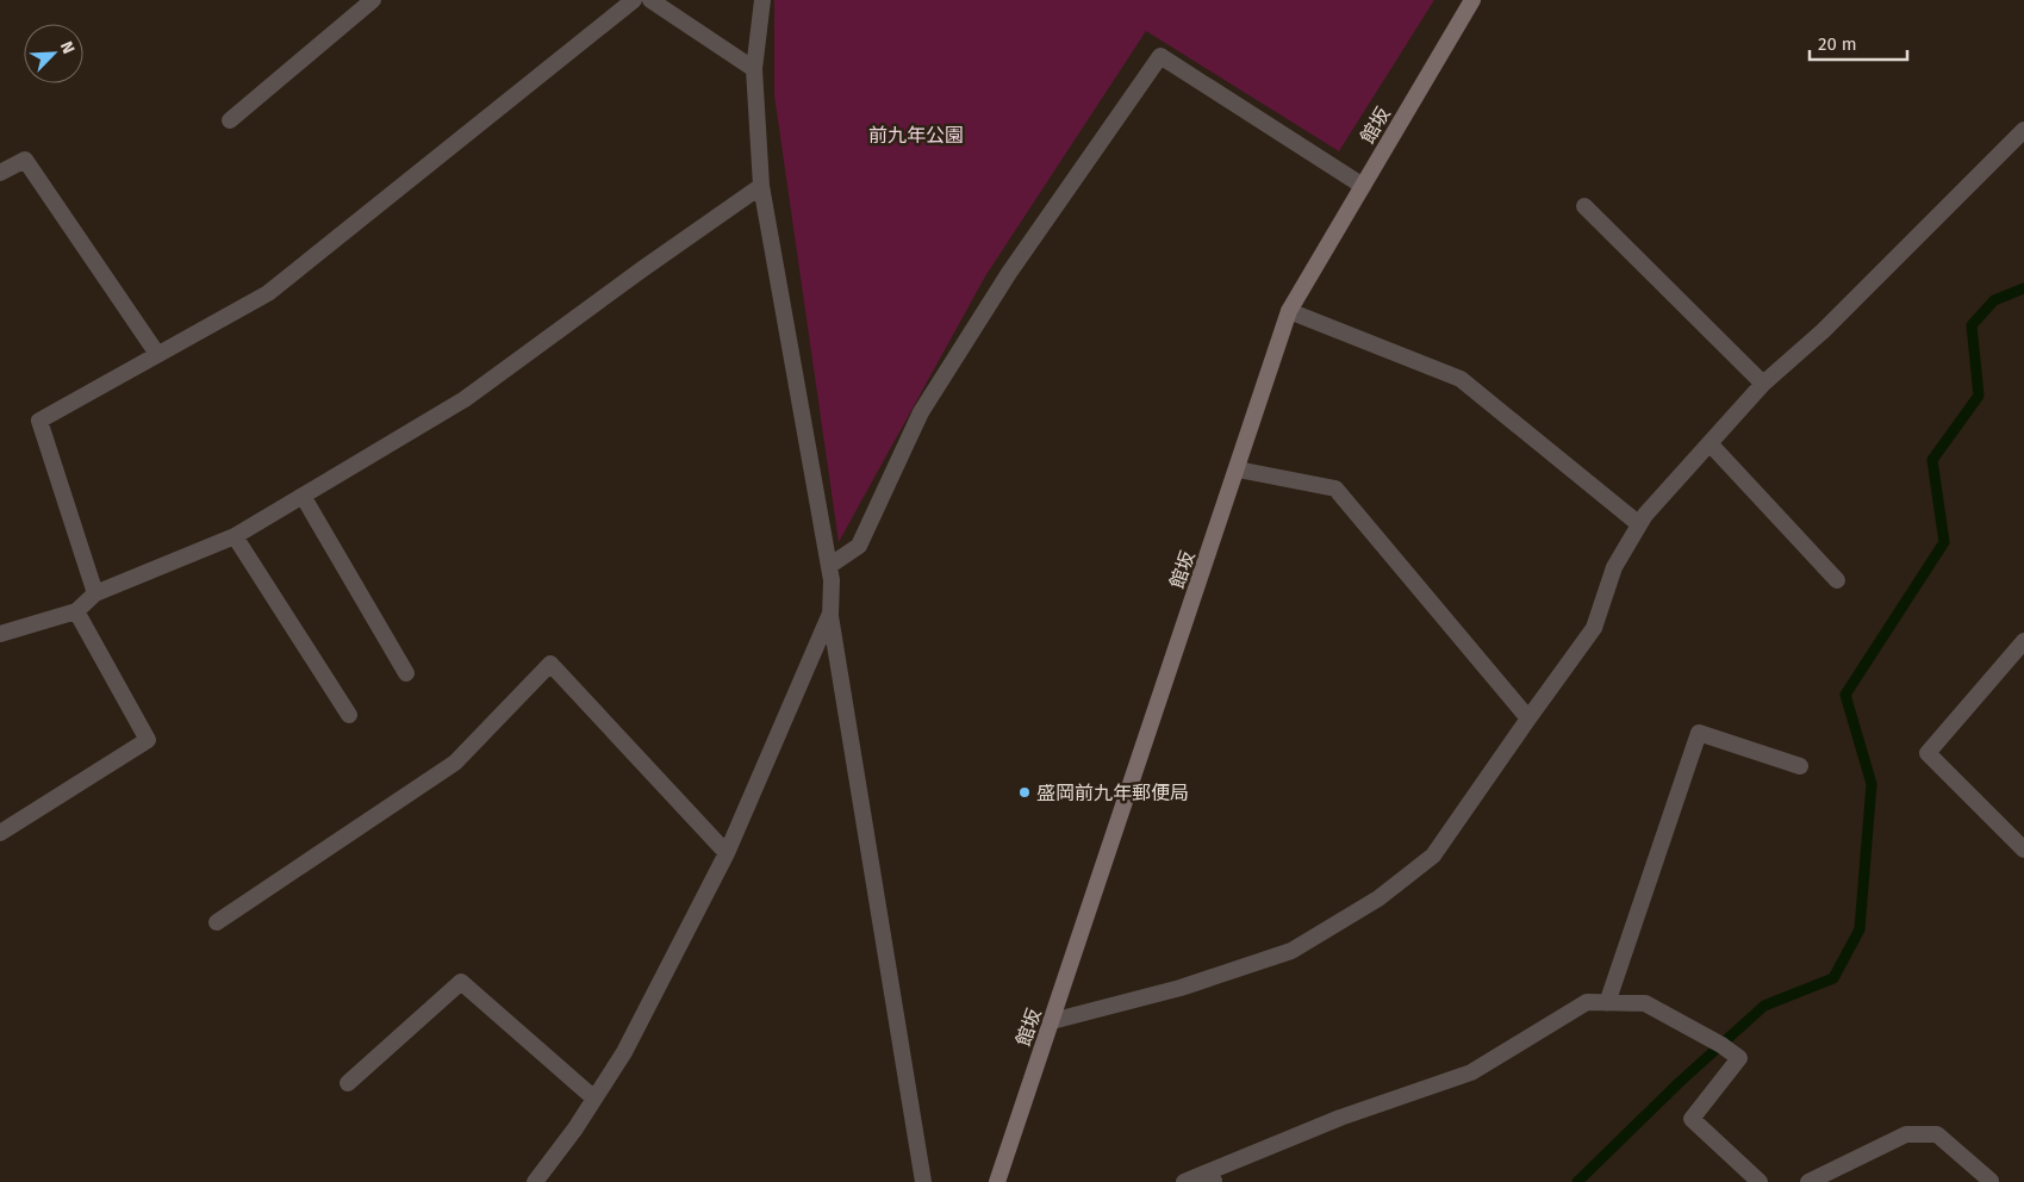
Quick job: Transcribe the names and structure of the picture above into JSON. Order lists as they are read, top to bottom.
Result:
{
  "streets": {
    "main road": ["館坂"]
  },
  "parks": ["前九年公園"],
  "places": ["盛岡前九年郵便局"],
  "scale_bar": "20 m",
  "north": "top right"
}
